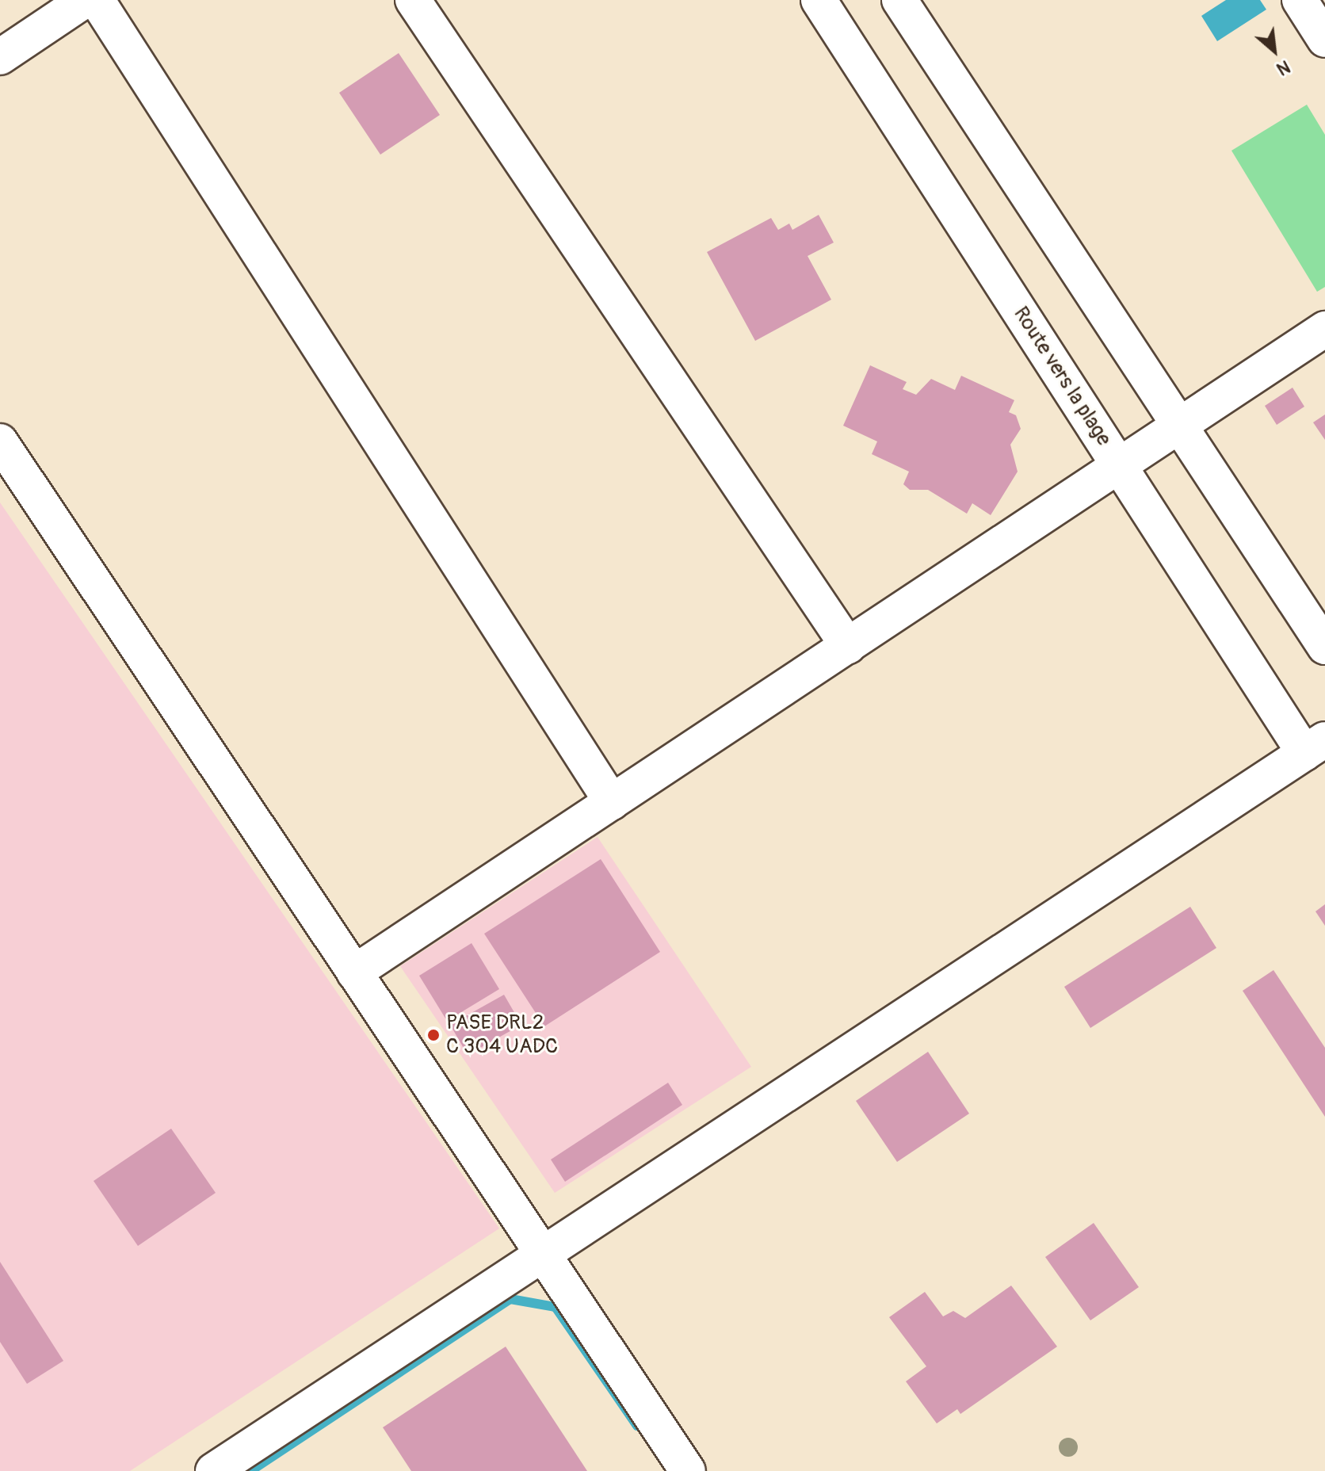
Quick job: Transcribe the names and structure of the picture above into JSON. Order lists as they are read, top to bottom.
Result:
{
  "streets": {
    "street": ["Route vers la plage"]
  },
  "places": ["PASE DRL2 C 304 UADC"],
  "north": "bottom right"
}
